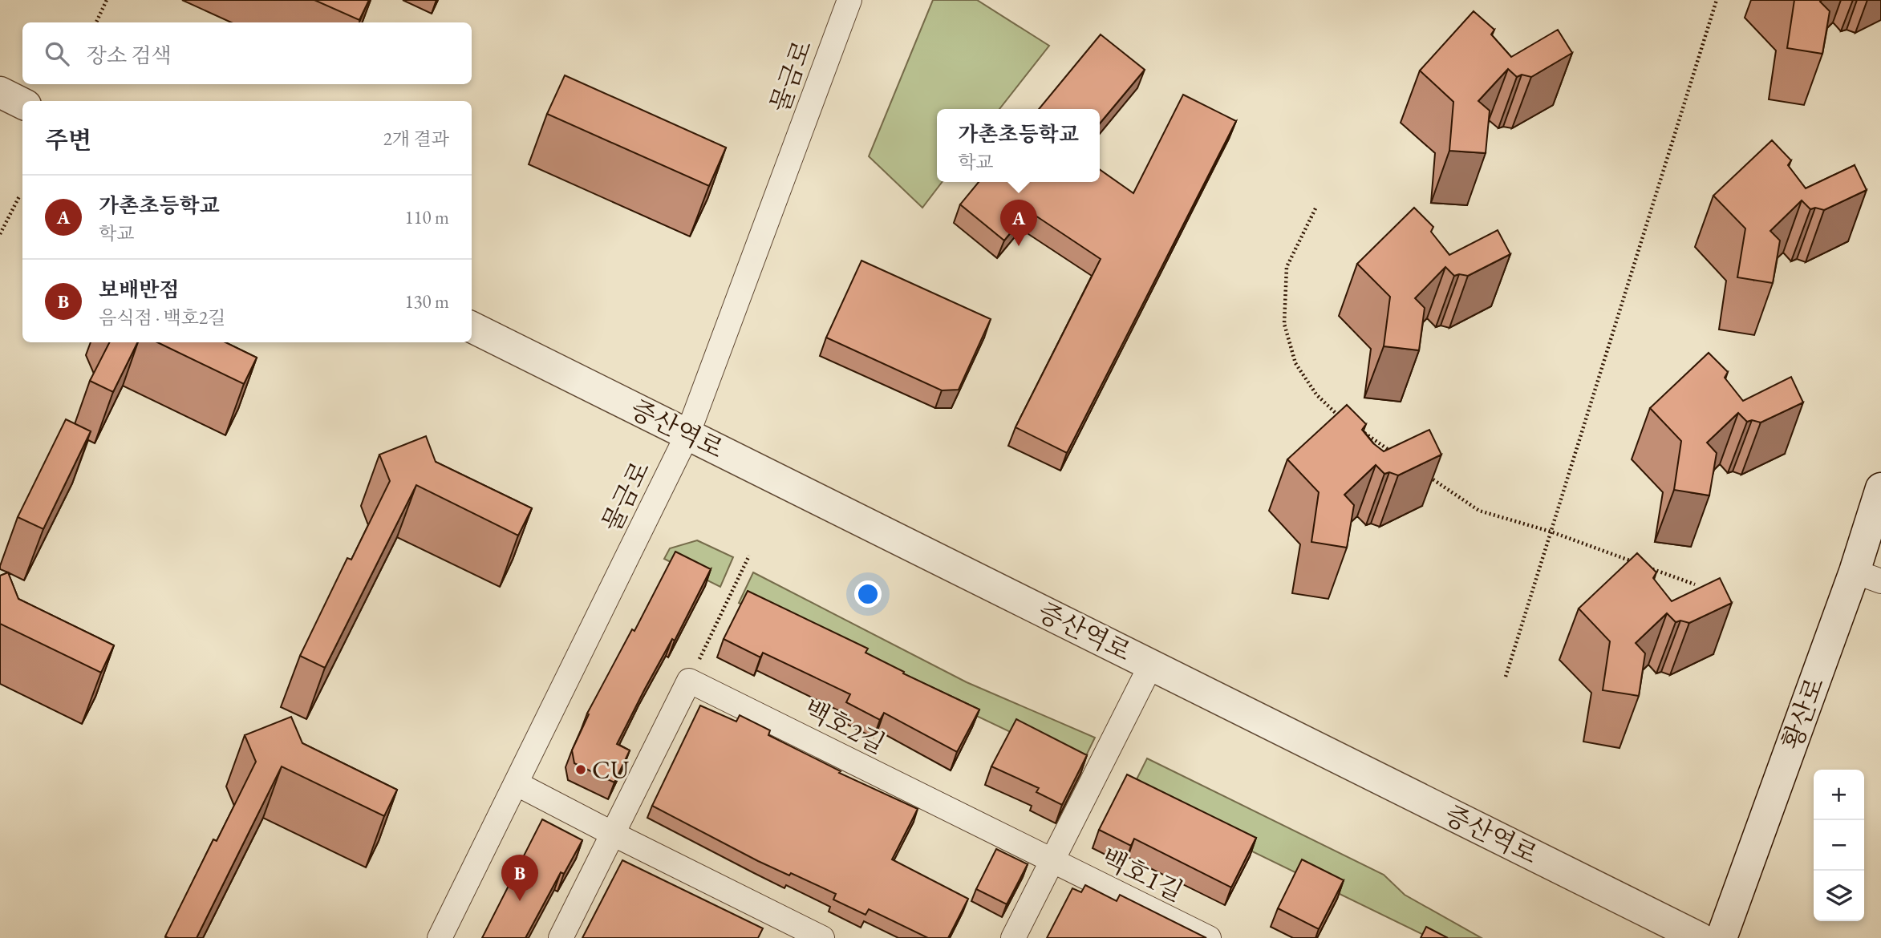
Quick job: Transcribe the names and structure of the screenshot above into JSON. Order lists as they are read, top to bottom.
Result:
{
  "streets": {
    "street": [
      "물금로",
      "증산역로",
      "황산로",
      "백호2길",
      "백호1길"
    ]
  },
  "crossings": [
    ["물금로", "증산역로"],
    ["백호2길", "백호1길"]
  ],
  "places": ["CU"],
  "page": {
    "search": "장소 검색",
    "heading": ["주변", "2개 결과"],
    "popup": ["가촌초등학교", "학교"],
    "list": [
      {
        "mark": "A",
        "name": "가촌초등학교",
        "note": "학교",
        "value": "110 m"
      },
      {
        "mark": "B",
        "name": "보배반점",
        "note": "음식점 · 백호2길",
        "value": "130 m"
      }
    ],
    "pins": ["A", "B"],
    "map_buttons": ["+", "−"]
  }
}
